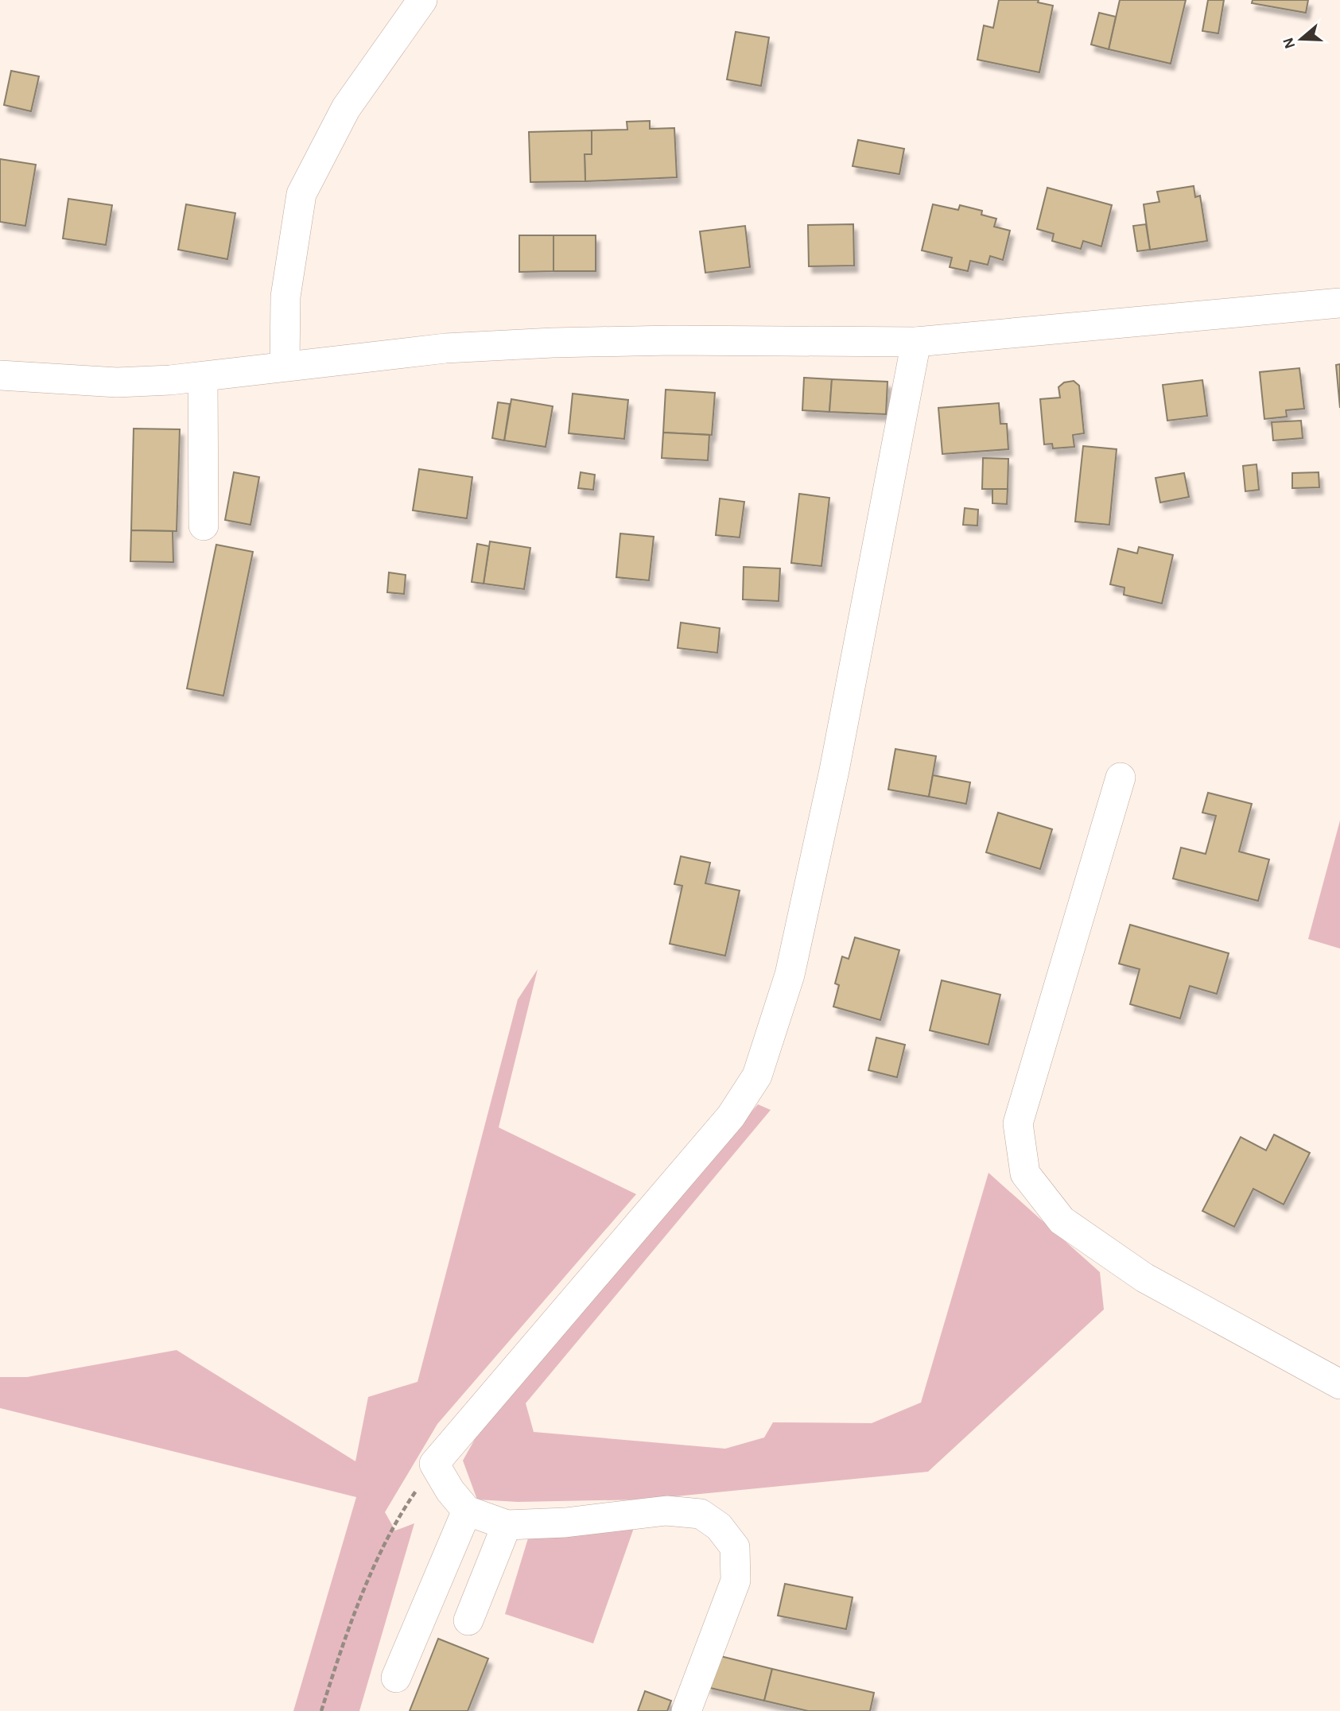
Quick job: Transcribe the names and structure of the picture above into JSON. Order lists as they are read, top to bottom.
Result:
{
  "north": "left"
}
